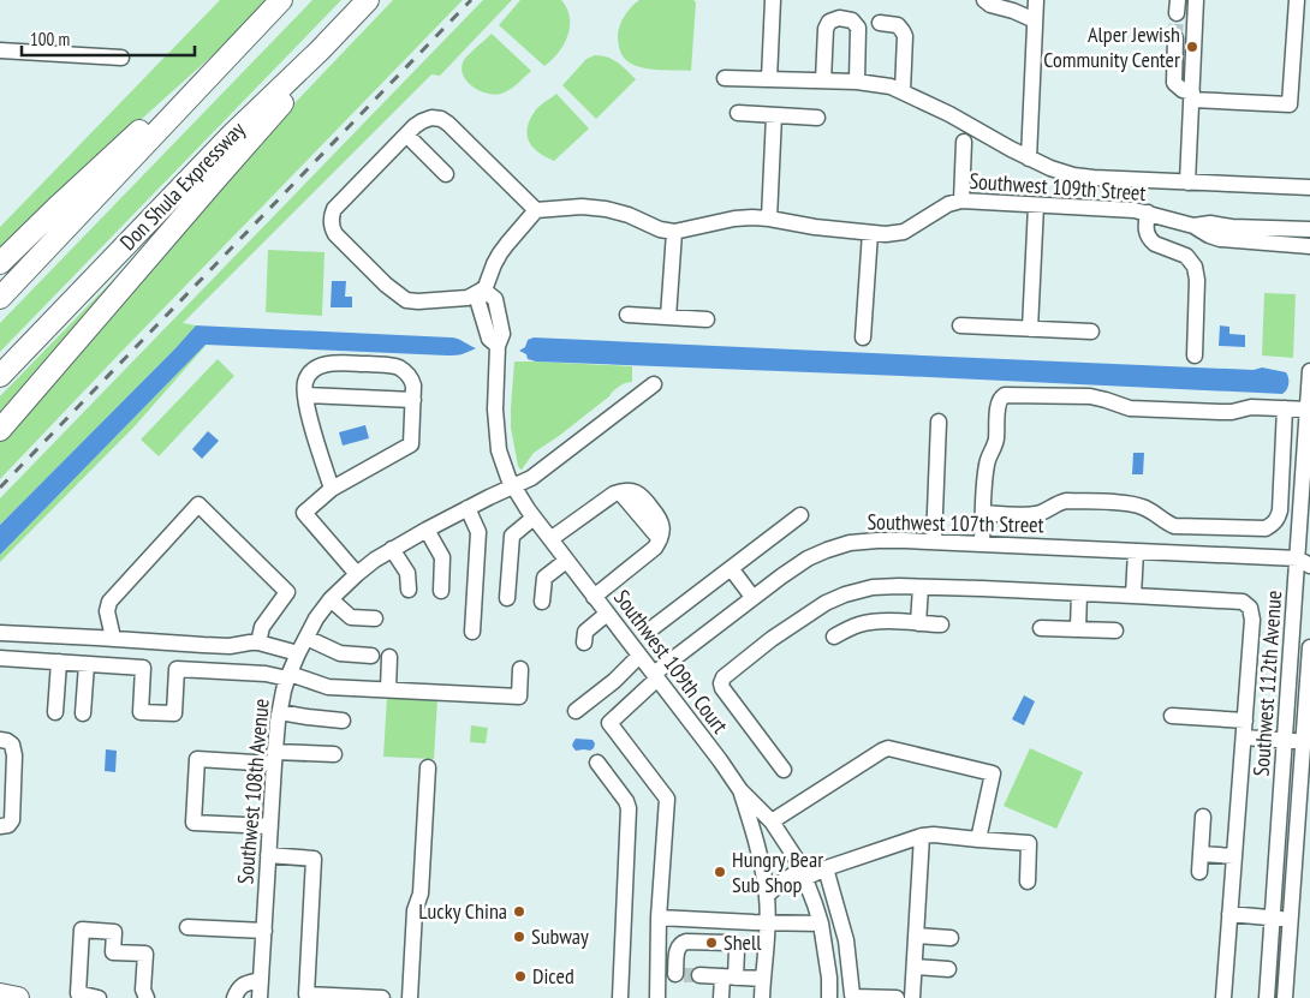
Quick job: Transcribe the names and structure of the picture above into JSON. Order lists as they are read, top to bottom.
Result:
{
  "streets": {
    "highway": ["Don Shula Expressway"],
    "street": [
      "Southwest 109th Street",
      "Southwest 107th Street",
      "Southwest 109th Court",
      "Southwest 112th Avenue",
      "Southwest 108th Avenue"
    ]
  },
  "crossings": [
    ["Southwest 109th Street", "Southwest 109th Court"],
    ["Southwest 107th Street", "Southwest 109th Court"],
    ["Southwest 107th Street", "Southwest 112th Avenue"],
    ["Southwest 109th Court", "Southwest 108th Avenue"]
  ],
  "places": [
    "Alper Jewish Community Center",
    "Hungry Bear Sub Shop",
    "Lucky China",
    "Subway",
    "Shell",
    "Diced"
  ],
  "scale_bar": "100 m"
}
